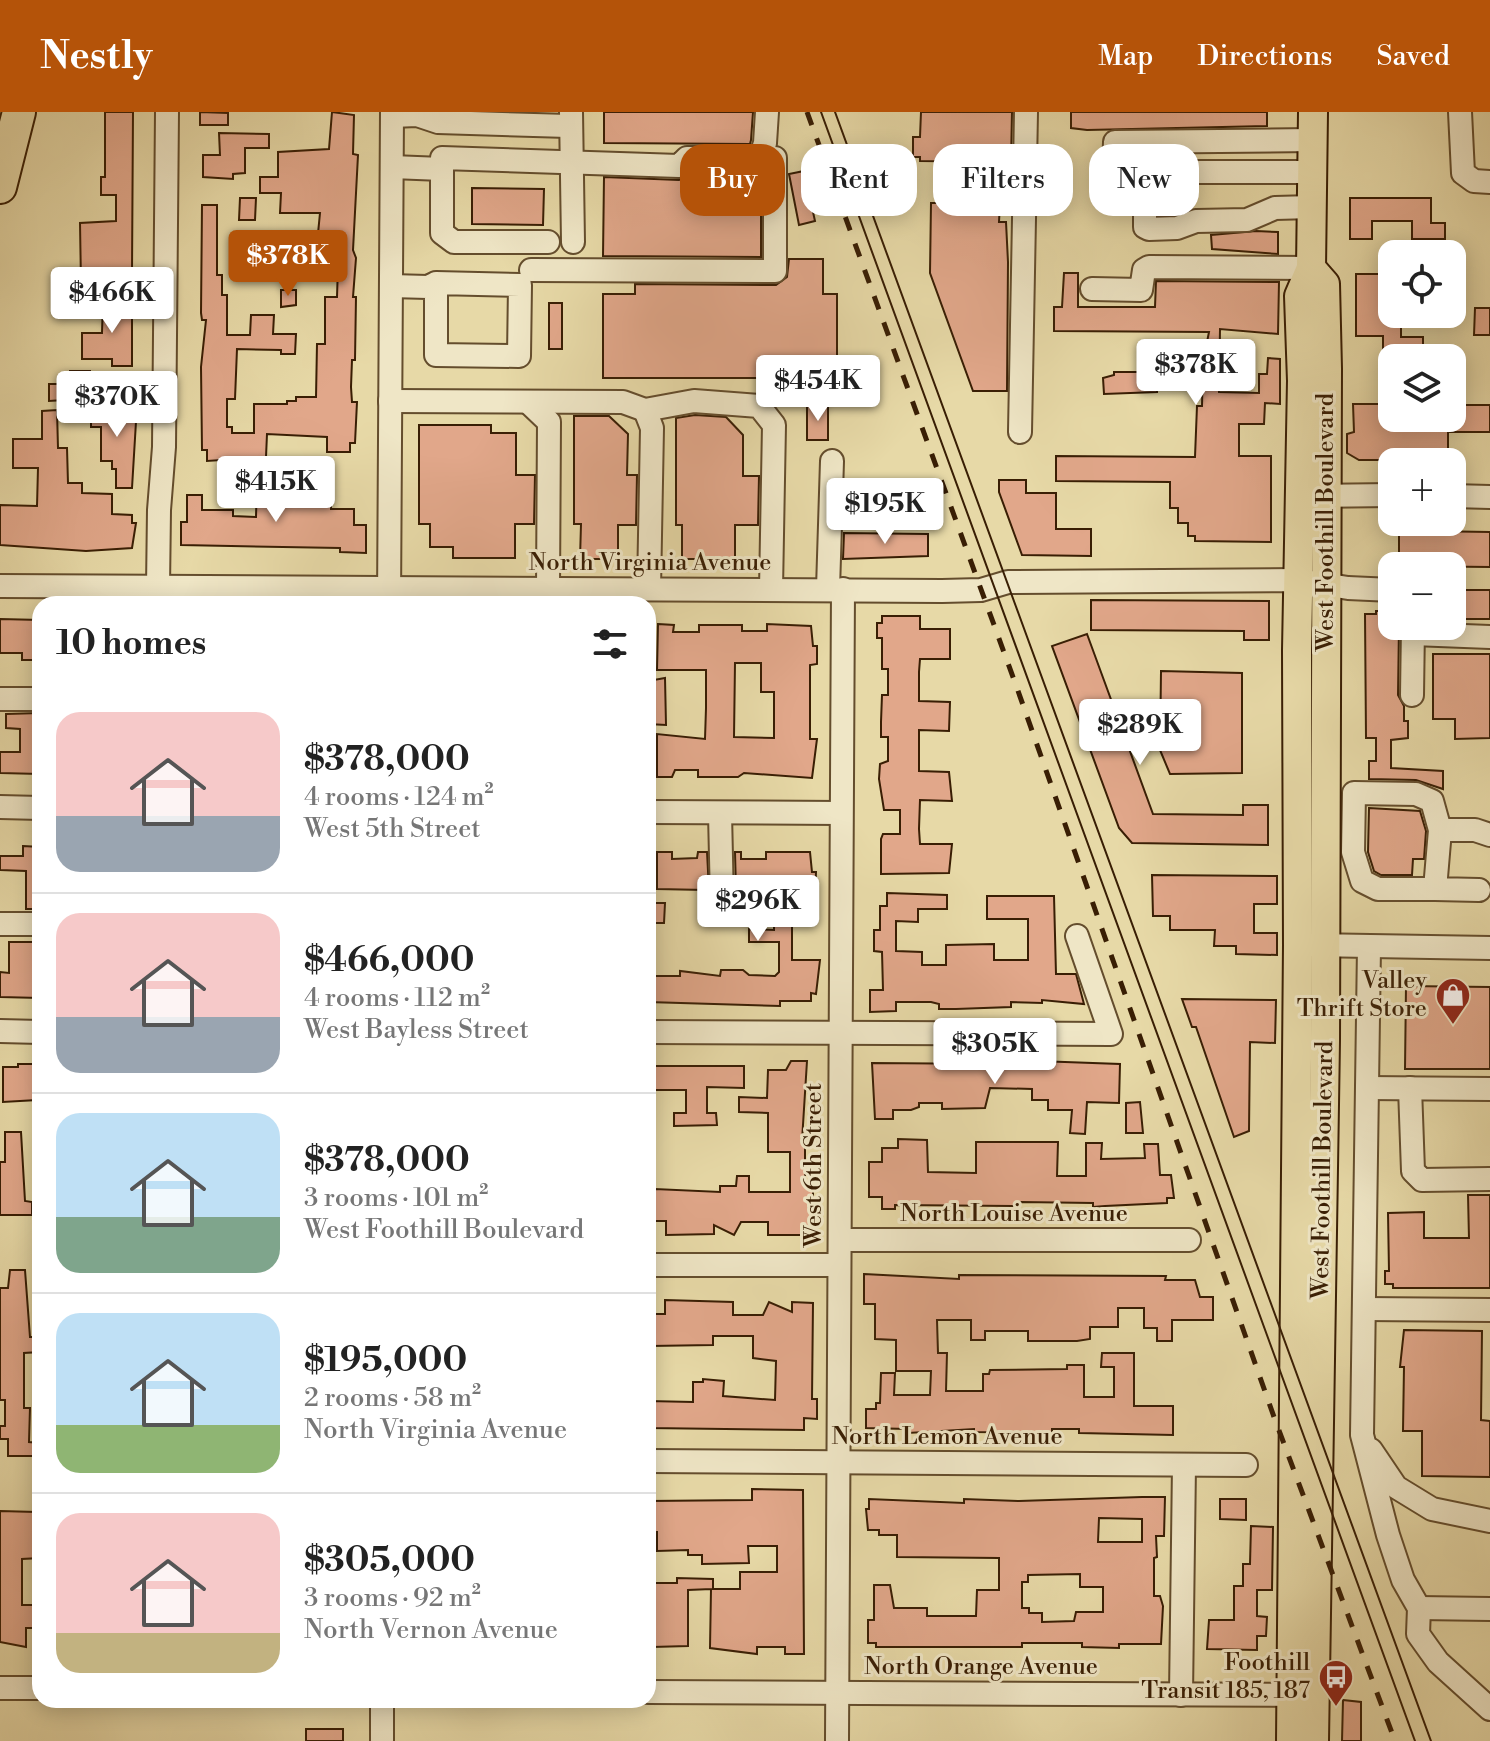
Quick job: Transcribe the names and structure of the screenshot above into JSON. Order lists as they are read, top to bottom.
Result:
{
  "streets": {
    "main road": ["West Foothill Boulevard"],
    "street": [
      "North Virginia Avenue",
      "West 6th Street",
      "North Louise Avenue",
      "North Lemon Avenue",
      "North Orange Avenue"
    ]
  },
  "crossings": [
    ["West Foothill Boulevard", "North Virginia Avenue"],
    ["West Foothill Boulevard", "North Orange Avenue"],
    ["North Virginia Avenue", "West 6th Street"],
    ["West 6th Street", "North Louise Avenue"],
    ["West 6th Street", "North Lemon Avenue"],
    ["West 6th Street", "North Orange Avenue"]
  ],
  "places": {
    "shop": ["Valley Thrift Store"],
    "bus stop": ["Foothill Transit 185, 187"]
  },
  "page": {
    "header": "Nestly",
    "nav": ["Map", "Directions", "Saved"],
    "chip": [
      "Buy",
      "Rent",
      "Filters",
      "New"
    ],
    "price": [
      "$378K",
      "$466K",
      "$378K",
      "$454K",
      "$370K",
      "$415K",
      "$195K",
      "$289K",
      "$296K",
      "$305K"
    ],
    "map_buttons": ["+", "−"],
    "heading": "10 homes",
    "list": [
      {
        "name": "$378,000",
        "note": "4 rooms · 124 m² · West 5th Street"
      },
      {
        "name": "$466,000",
        "note": "4 rooms · 112 m² · West Bayless Street"
      },
      {
        "name": "$378,000",
        "note": "3 rooms · 101 m² · West Foothill Boulevard"
      },
      {
        "name": "$195,000",
        "note": "2 rooms · 58 m² · North Virginia Avenue"
      },
      {
        "name": "$305,000",
        "note": "3 rooms · 92 m² · North Vernon Avenue"
      }
    ]
  }
}
